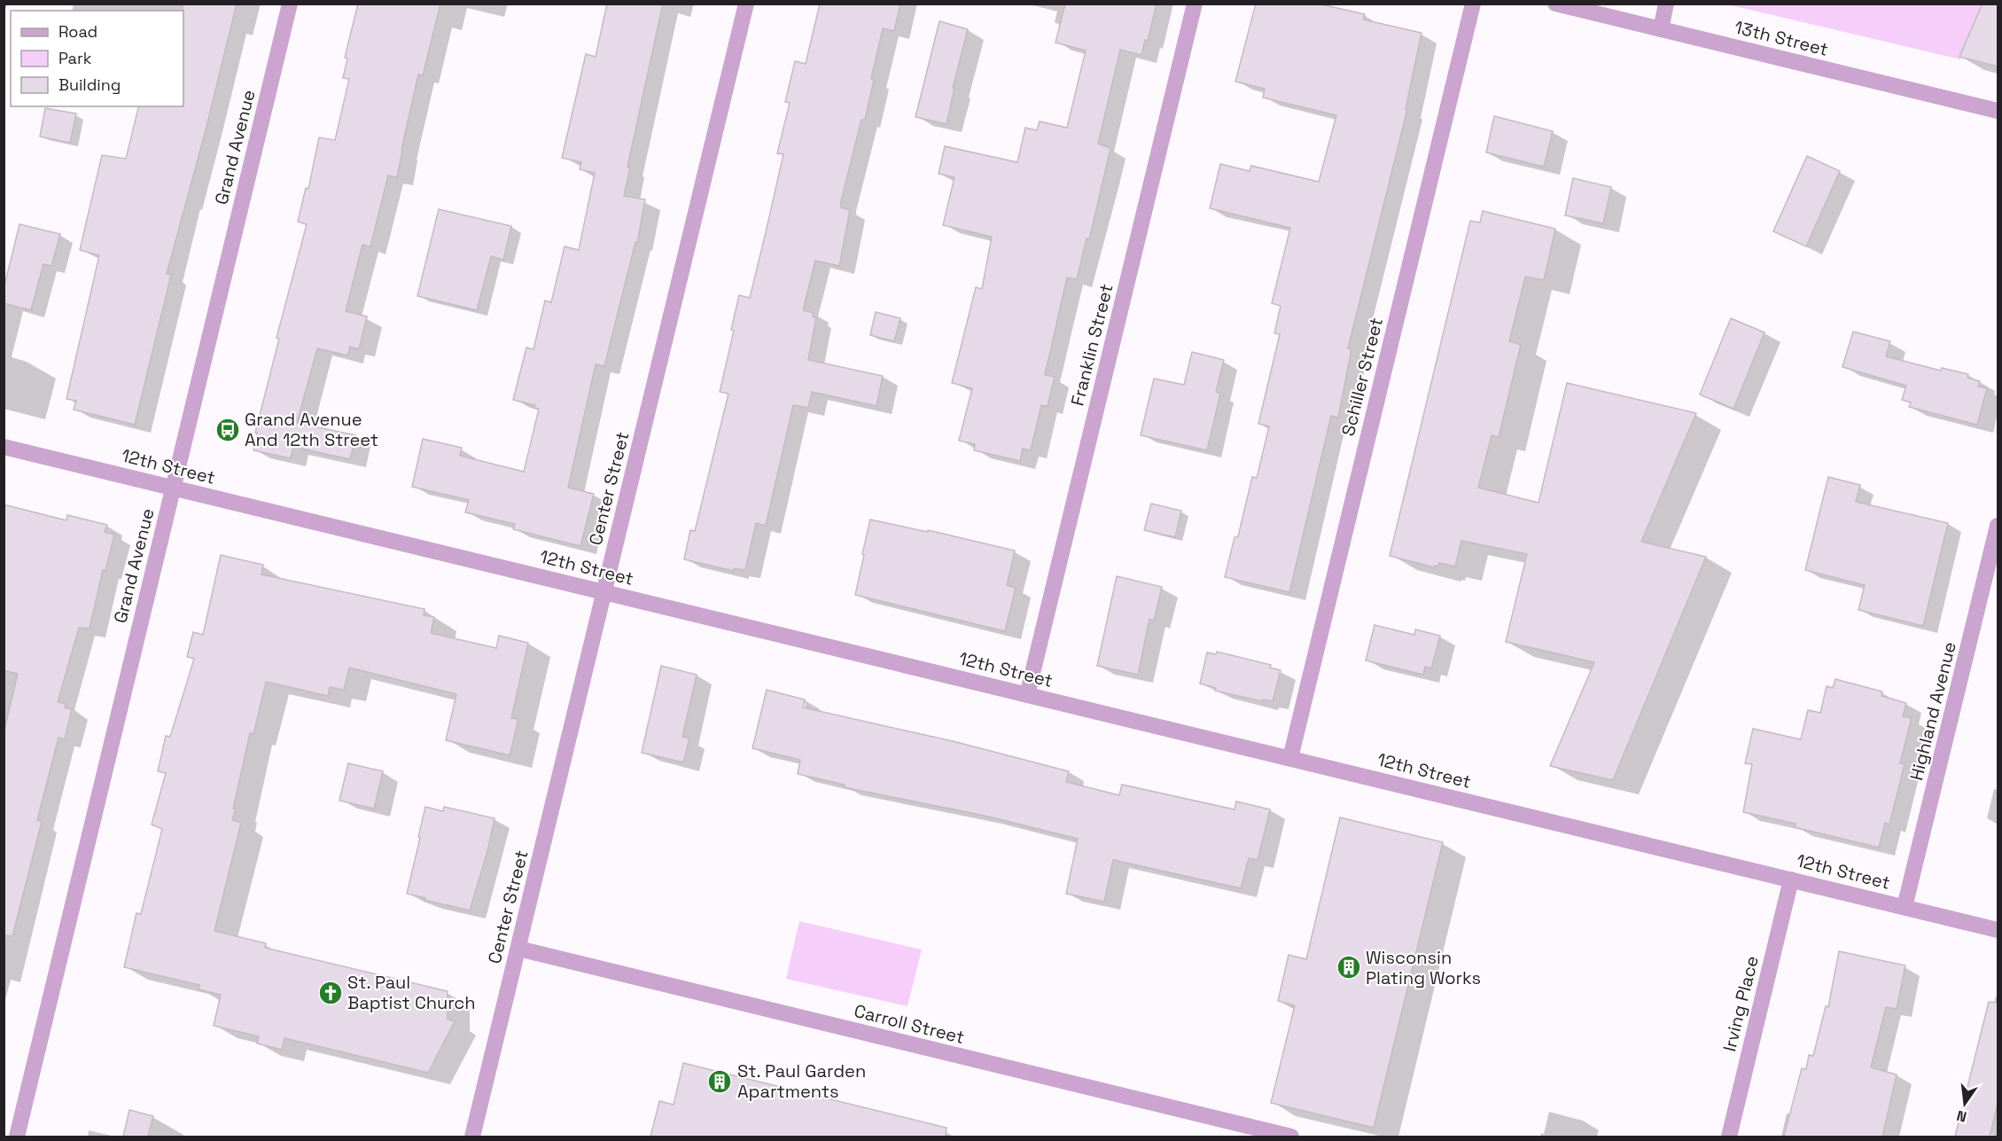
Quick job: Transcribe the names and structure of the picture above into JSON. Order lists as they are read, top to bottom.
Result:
{
  "streets": {
    "street": [
      "13th Street",
      "Grand Avenue",
      "Franklin Street",
      "Schiller Street",
      "12th Street",
      "Center Street",
      "Highland Avenue",
      "Irving Place",
      "Carroll Street"
    ]
  },
  "crossings": [
    ["Grand Avenue", "12th Street"],
    ["Franklin Street", "12th Street"],
    ["Schiller Street", "12th Street"],
    ["12th Street", "Center Street"],
    ["12th Street", "Highland Avenue"],
    ["12th Street", "Irving Place"],
    ["Center Street", "Carroll Street"]
  ],
  "places": {
    "bus stop": ["Grand Avenue And 12th Street"],
    "building": ["Wisconsin Plating Works", "St. Paul Garden Apartments"],
    "church": ["St. Paul Baptist Church"]
  },
  "legend": ["Road", "Park", "Building"],
  "north": "bottom"
}
